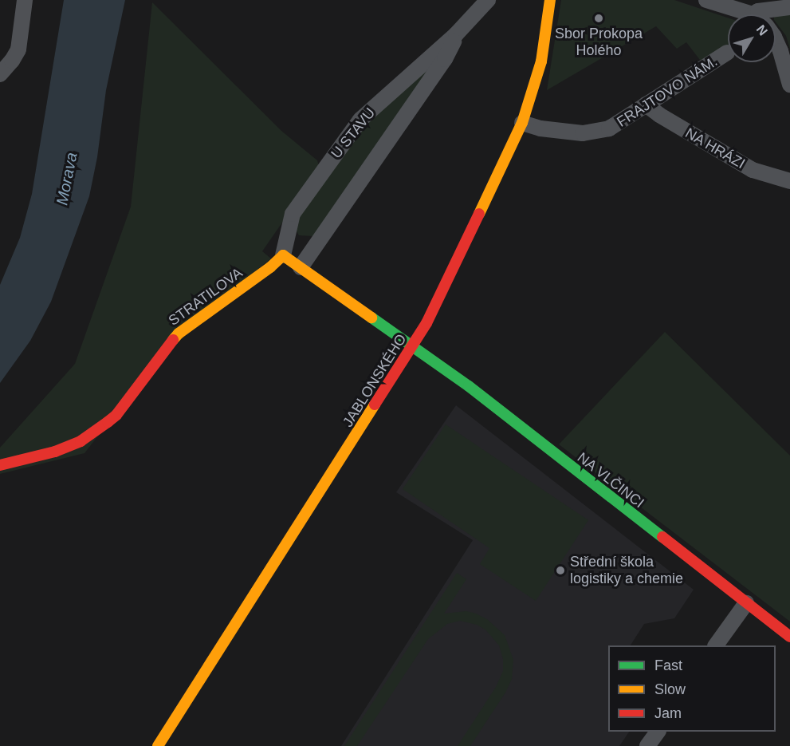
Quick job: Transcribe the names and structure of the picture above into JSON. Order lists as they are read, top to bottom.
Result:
{
  "streets": {
    "street": [
      "FRAJTOVO NÁM.",
      "U STAVU",
      "NA HRÁZI",
      "STRATILOVA",
      "JABLONSKÉHO",
      "NA VLČINCI"
    ]
  },
  "crossings": [
    ["FRAJTOVO NÁM.", "NA HRÁZI"],
    ["FRAJTOVO NÁM.", "JABLONSKÉHO"],
    ["U STAVU", "STRATILOVA"],
    ["JABLONSKÉHO", "NA VLČINCI"]
  ],
  "water": ["Morava"],
  "places": ["Sbor Prokopa Holého", "Střední škola logistiky a chemie"],
  "legend": ["Fast", "Slow", "Jam"],
  "north": "top right"
}
